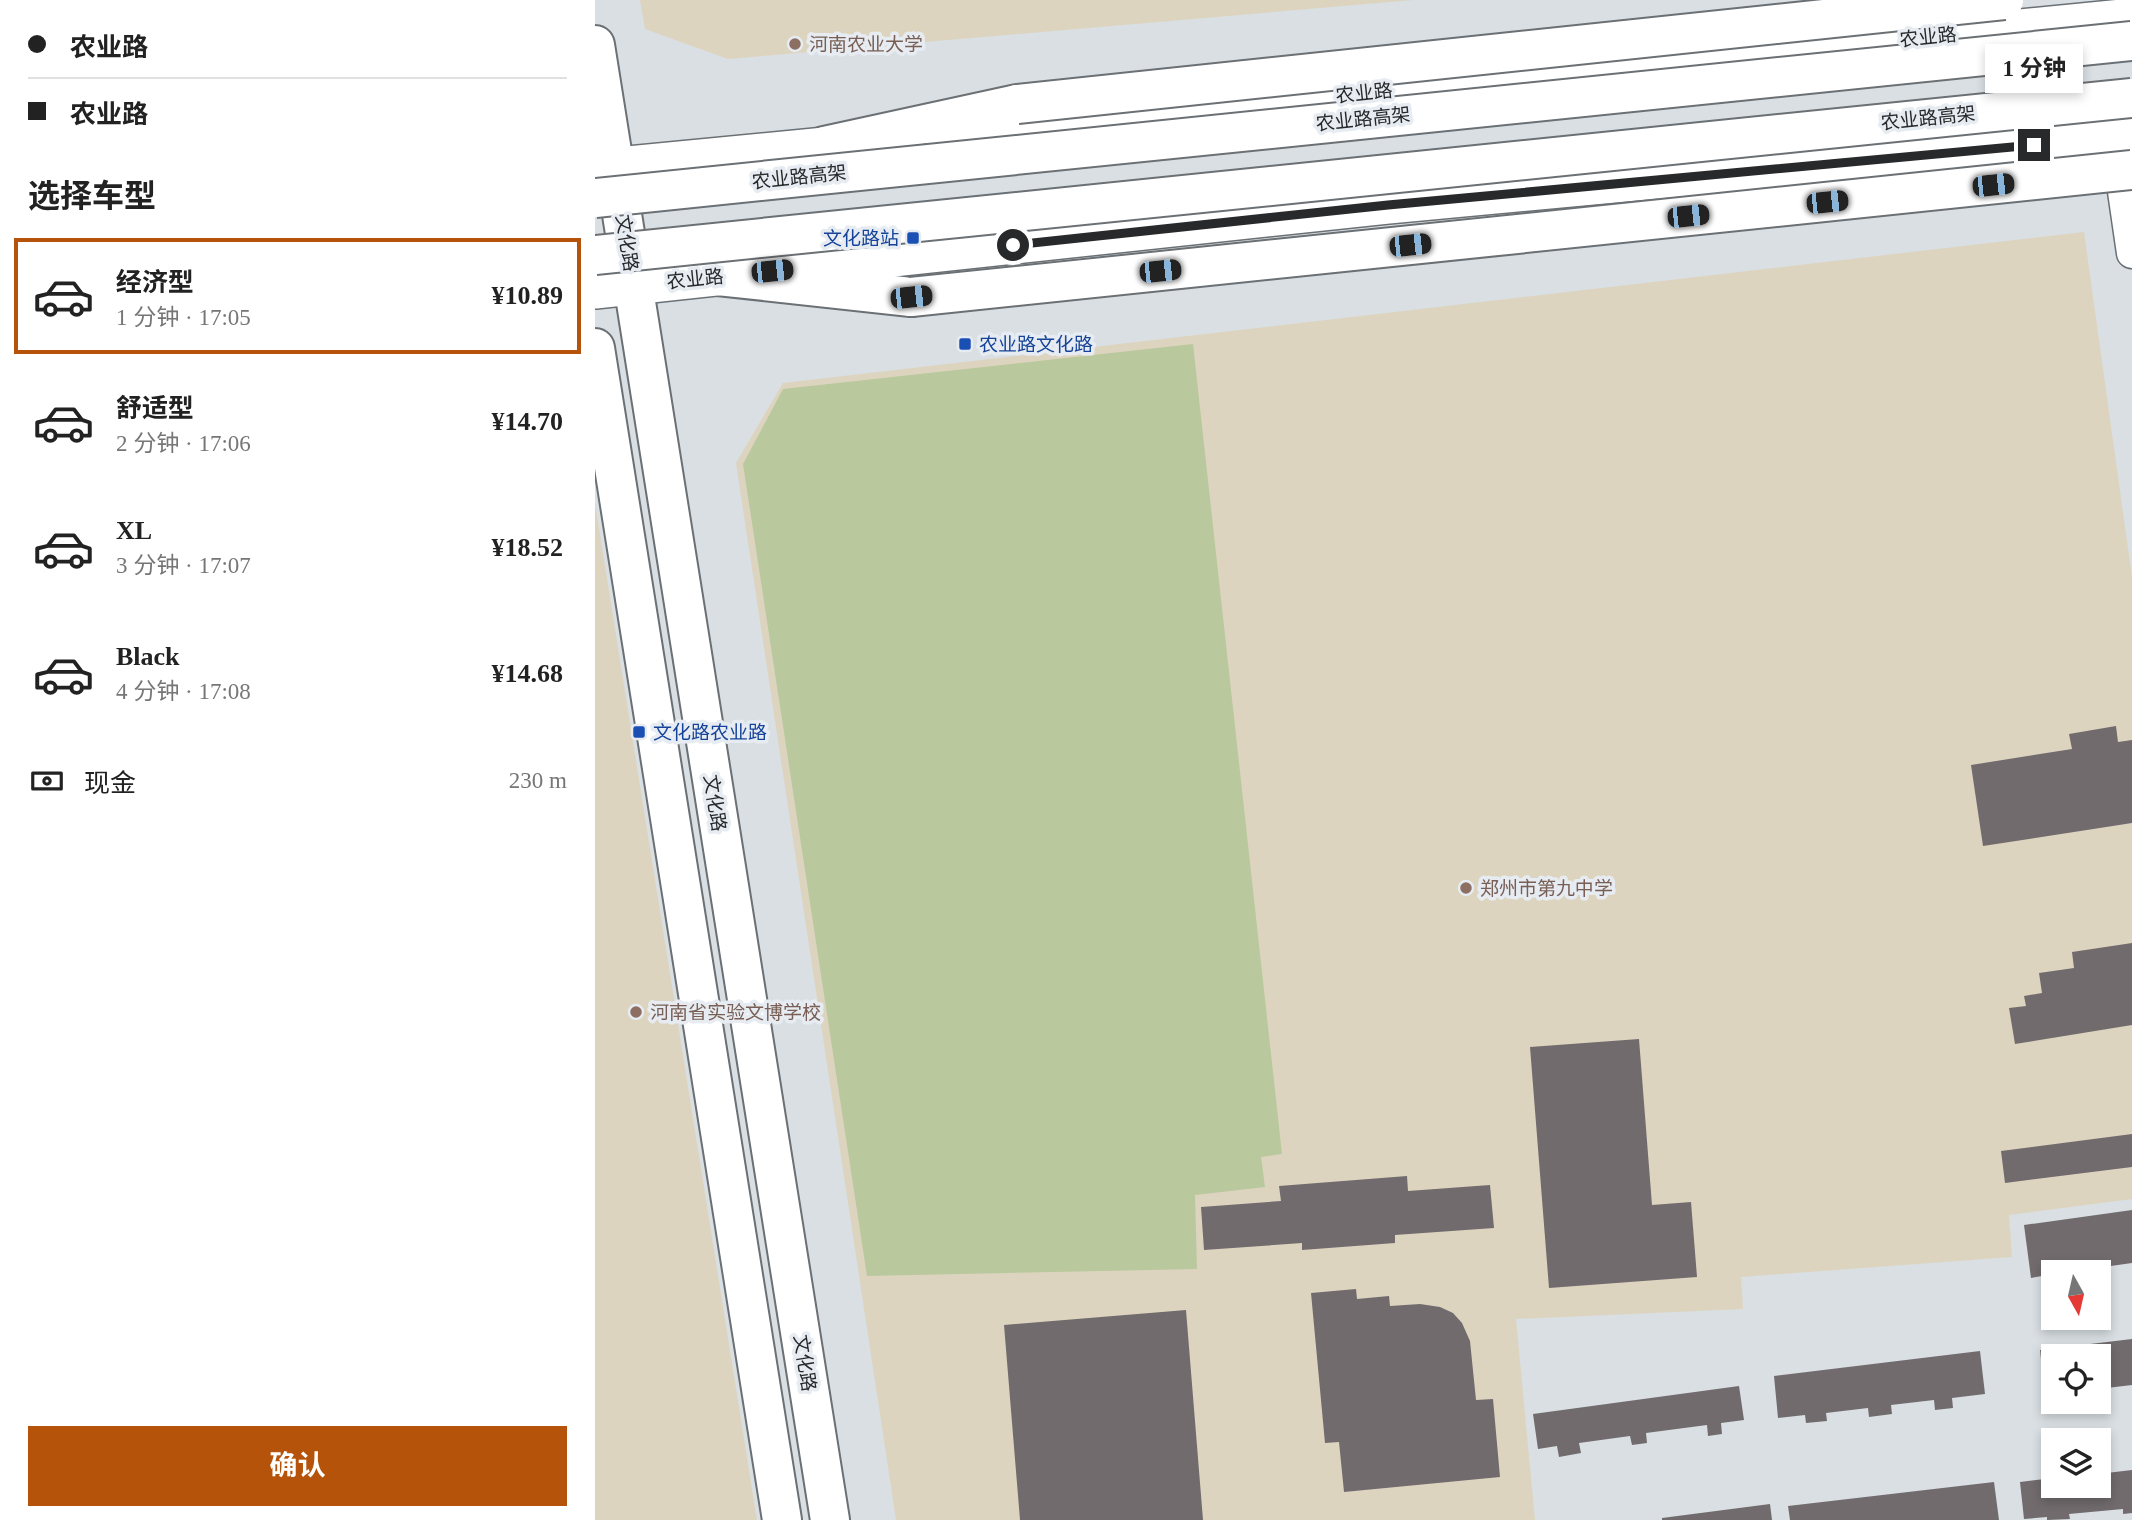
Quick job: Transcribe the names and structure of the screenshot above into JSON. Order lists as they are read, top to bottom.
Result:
{
  "streets": {
    "main road": ["农业路高架", "文化路"],
    "street": ["农业路"]
  },
  "crossings": [
    ["农业路", "农业路高架"],
    ["农业路", "文化路"],
    ["农业路高架", "文化路"]
  ],
  "places": {
    "other": ["河南农业大学", "郑州市第九中学", "河南省实验文博学校"],
    "transit": ["文化路站", "农业路文化路", "文化路农业路"]
  },
  "north": "bottom",
  "page": {
    "banner": ["农业路", "农业路"],
    "bubble": "1 分钟",
    "heading": "选择车型",
    "list": [
      {
        "name": "经济型",
        "note": "1 分钟 · 17:05",
        "value": "¥10.89"
      },
      {
        "name": "舒适型",
        "note": "2 分钟 · 17:06",
        "value": "¥14.70"
      },
      {
        "name": "XL",
        "note": "3 分钟 · 17:07",
        "value": "¥18.52"
      },
      {
        "name": "Black",
        "note": "4 分钟 · 17:08",
        "value": "¥14.68"
      }
    ],
    "pay": ["现金", "230 m"],
    "buttons": "确认"
  }
}
